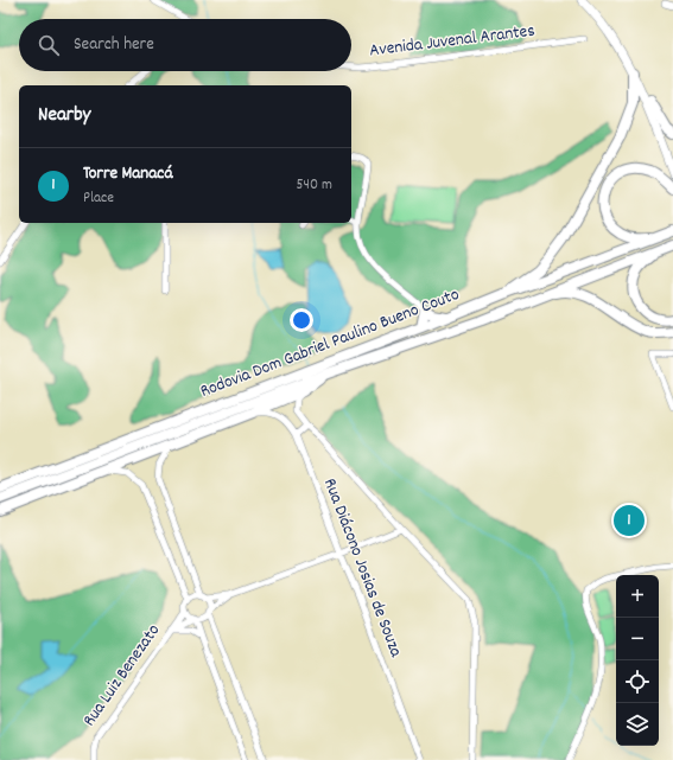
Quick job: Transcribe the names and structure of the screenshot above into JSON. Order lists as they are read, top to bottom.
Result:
{
  "streets": {
    "highway": ["Rodovia Dom Gabriel Paulino Bueno Couto"],
    "street": ["Avenida Juvenal Arantes", "Rua Diácono Josias de Souza", "Rua Luiz Benezato"]
  },
  "page": {
    "search": "Search here",
    "heading": "Nearby",
    "list": [
      {
        "mark": "1",
        "name": "Torre Manacá",
        "note": "Place",
        "value": "540 m"
      }
    ],
    "pins": "1",
    "map_buttons": ["+", "−"]
  }
}
